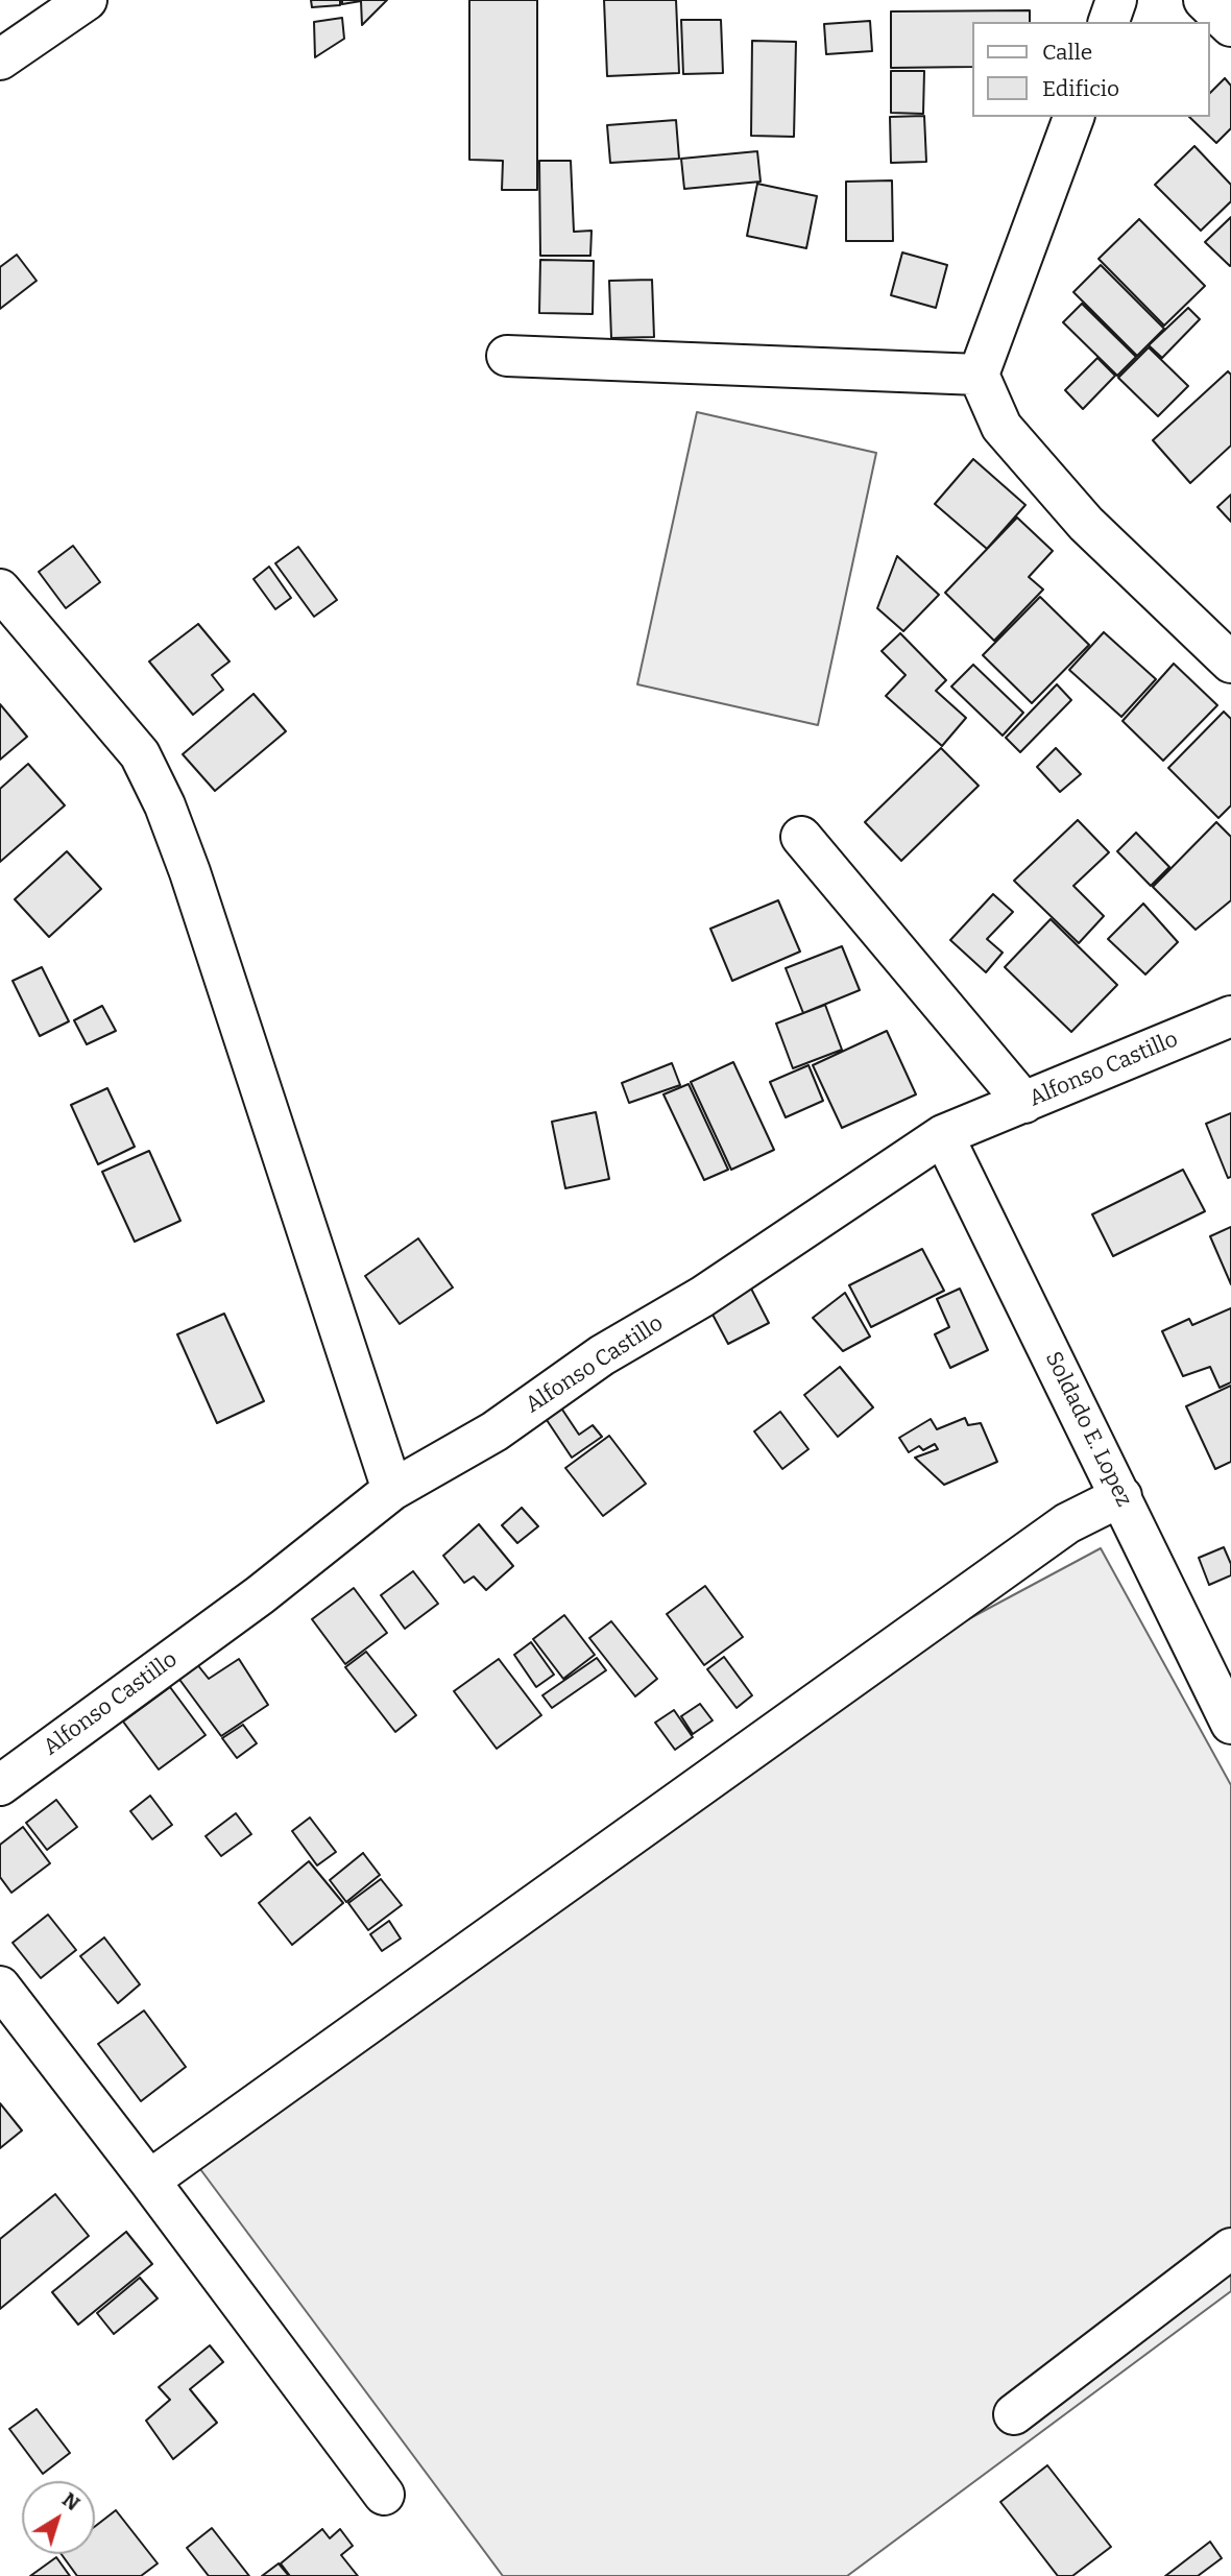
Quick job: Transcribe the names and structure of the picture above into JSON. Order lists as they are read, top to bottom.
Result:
{
  "streets": {
    "street": ["Alfonso Castillo", "Soldado E. Lopez"]
  },
  "crossings": [
    ["Alfonso Castillo", "Soldado E. Lopez"]
  ],
  "legend": ["Calle", "Edificio"],
  "north": "top right"
}
